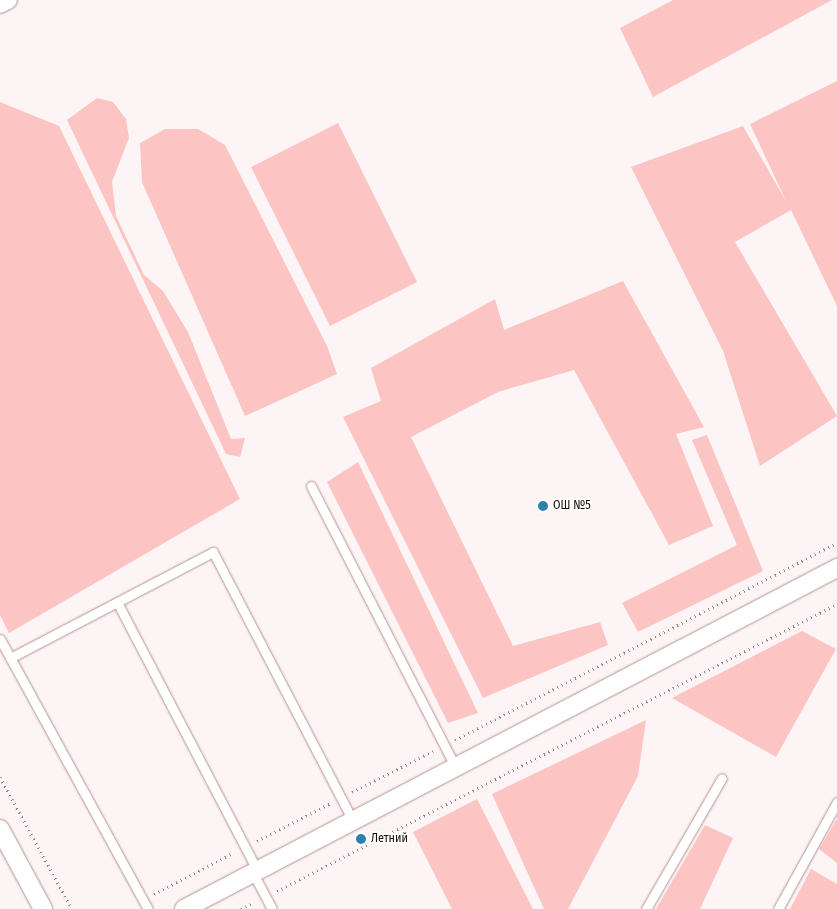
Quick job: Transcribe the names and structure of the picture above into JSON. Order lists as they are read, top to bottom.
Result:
{
  "places": ["ОШ №5", "Летний"]
}
